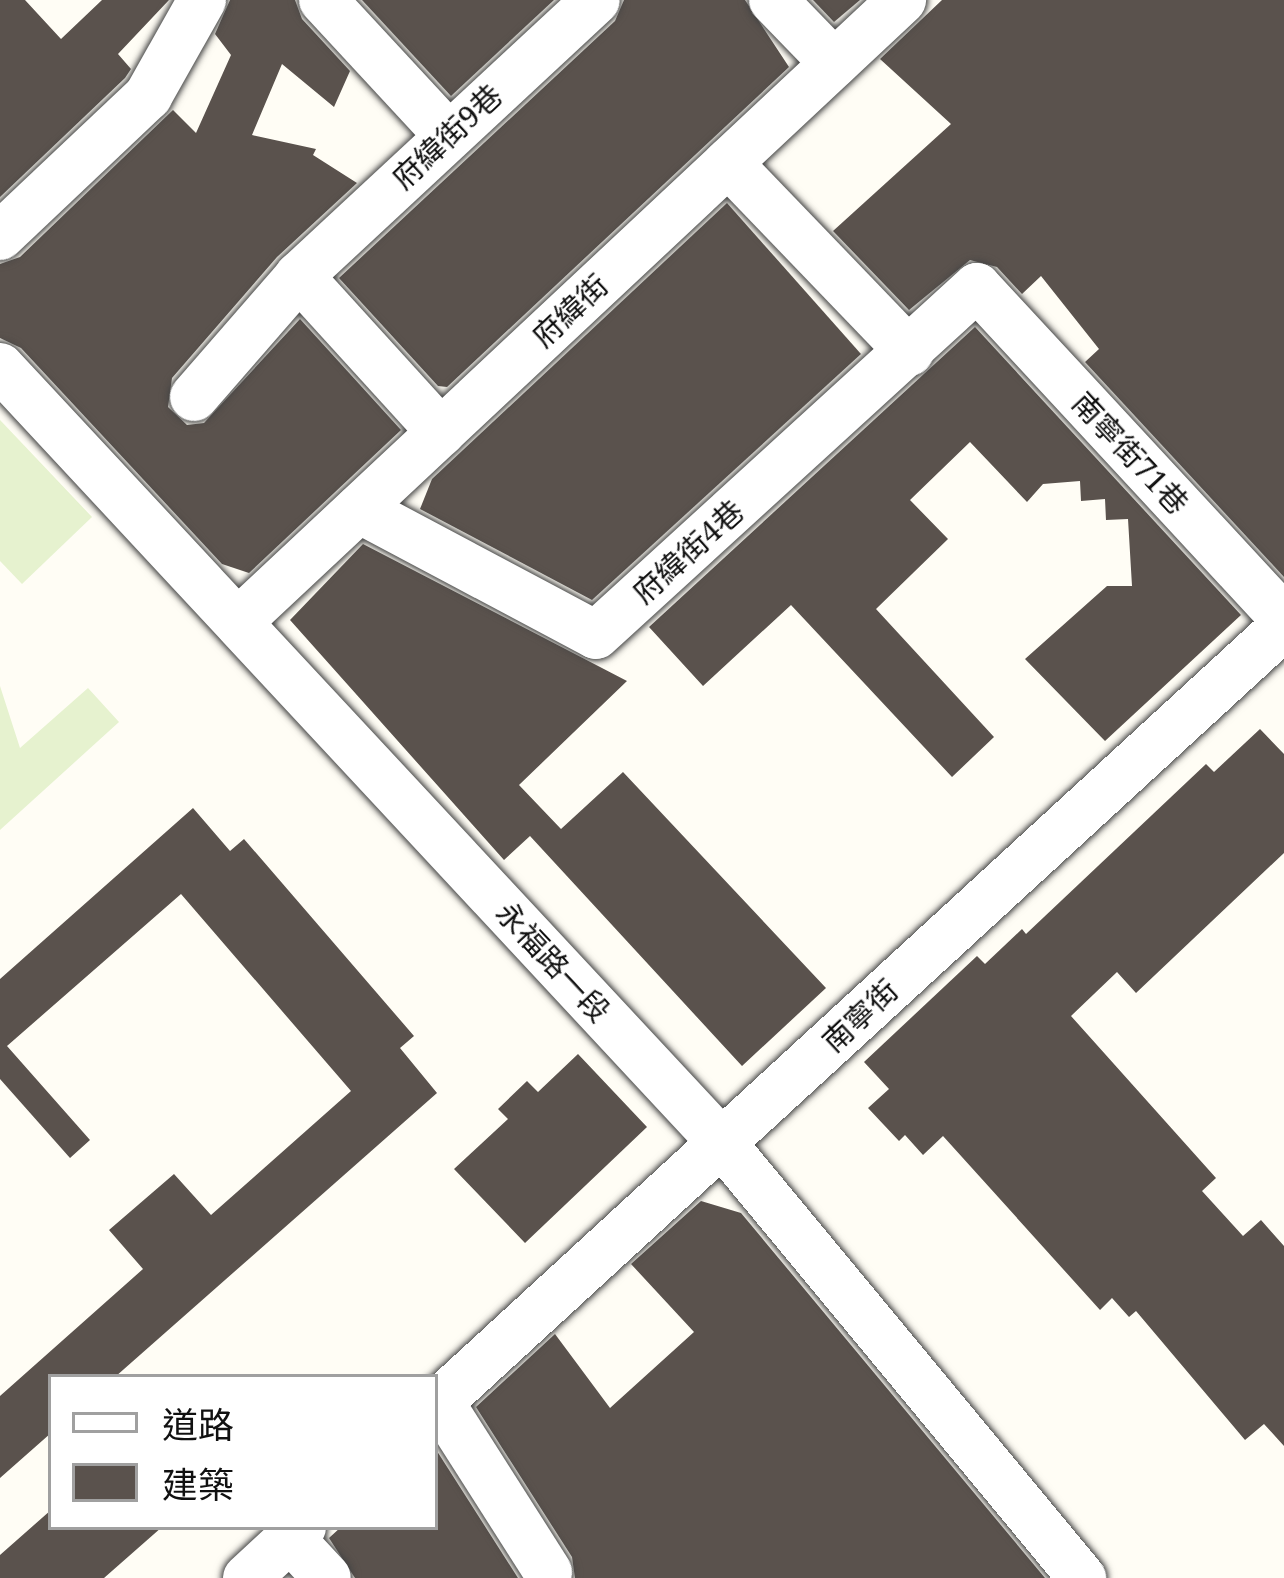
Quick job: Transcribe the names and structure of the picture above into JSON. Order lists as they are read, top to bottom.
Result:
{
  "streets": {
    "street": [
      "府緯街9巷",
      "府緯街",
      "南寧街71巷",
      "府緯街4巷",
      "永福路一段",
      "南寧街"
    ]
  },
  "crossings": [
    ["府緯街", "府緯街4巷"],
    ["府緯街", "永福路一段"],
    ["南寧街71巷", "府緯街4巷"],
    ["南寧街71巷", "南寧街"],
    ["永福路一段", "南寧街"]
  ],
  "legend": ["道路", "建築"]
}
